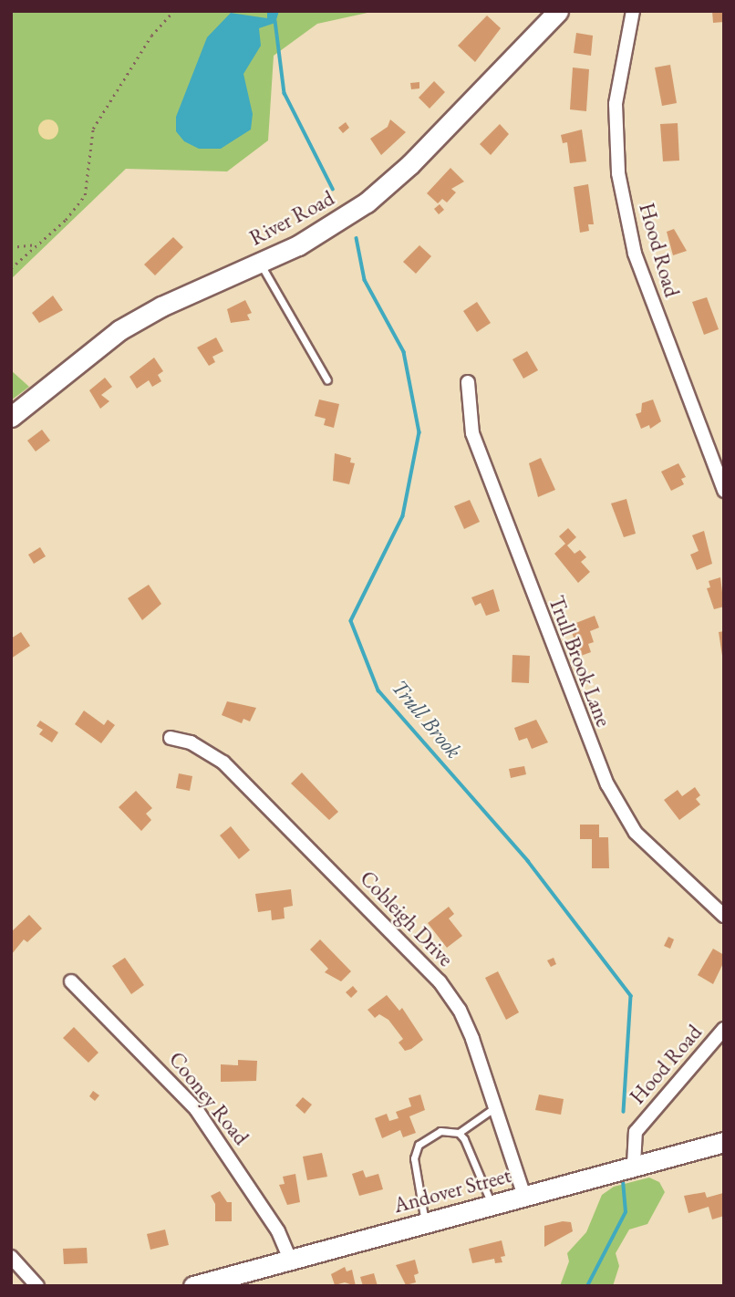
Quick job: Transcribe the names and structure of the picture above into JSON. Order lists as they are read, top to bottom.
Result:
{
  "streets": {
    "main road": ["River Road", "Andover Street"],
    "street": [
      "Hood Road",
      "Trull Brook Lane",
      "Cobleigh Drive",
      "Cooney Road"
    ]
  },
  "crossings": [
    ["Hood Road", "Andover Street"],
    ["Cobleigh Drive", "Andover Street"],
    ["Cooney Road", "Andover Street"]
  ],
  "water": ["Trull Brook"]
}
